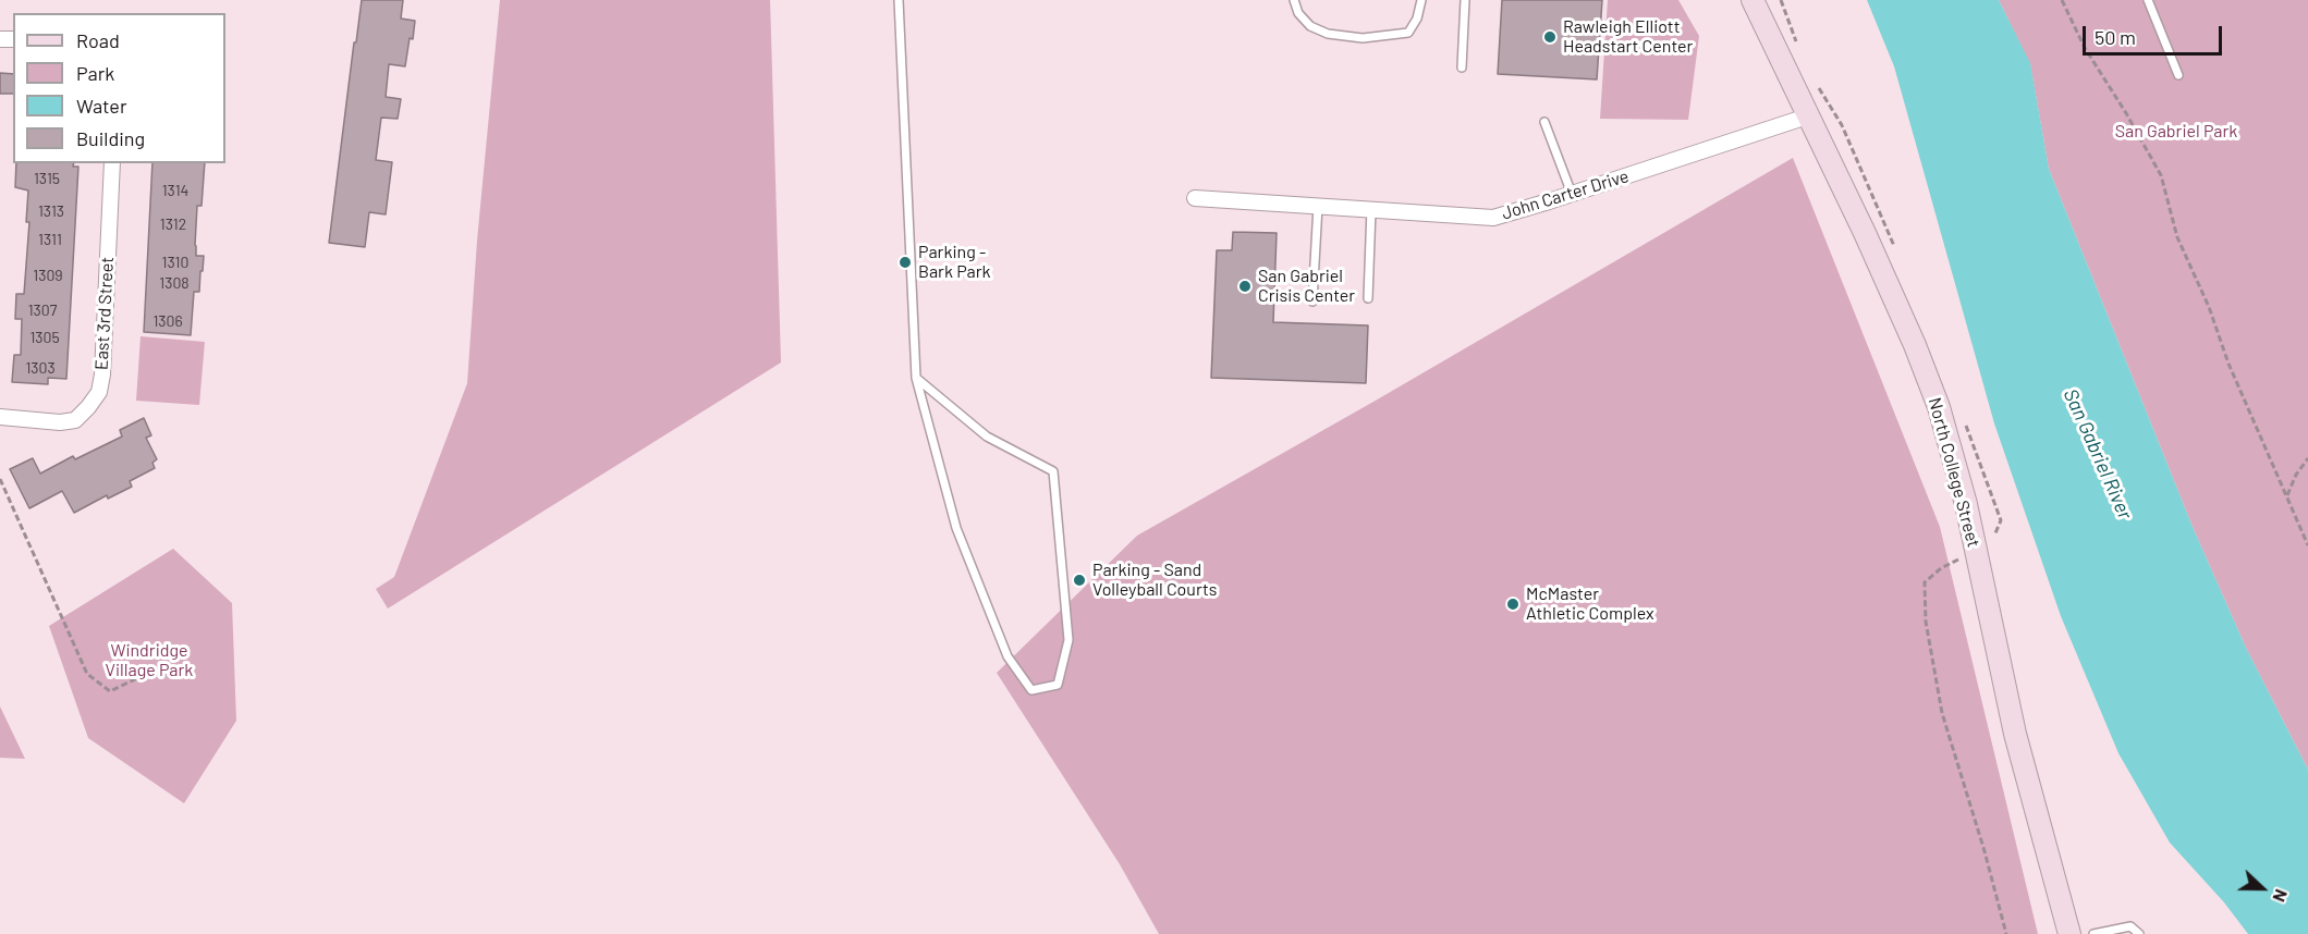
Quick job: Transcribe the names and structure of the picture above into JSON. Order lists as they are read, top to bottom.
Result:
{
  "streets": {
    "street": ["John Carter Drive", "East 3rd Street", "North College Street"]
  },
  "crossings": [
    ["John Carter Drive", "North College Street"]
  ],
  "water": ["San Gabriel River"],
  "parks": ["San Gabriel Park", "Windridge Village Park"],
  "places": [
    "Rawleigh Elliott Headstart Center",
    "Parking - Bark Park",
    "San Gabriel Crisis Center",
    "Parking - Sand Volleyball Courts",
    "McMaster Athletic Complex"
  ],
  "house_numbers": [
    "1315",
    "1314",
    "1313",
    "1312",
    "1311",
    "1310",
    "1309",
    "1308",
    "1307",
    "1306",
    "1305",
    "1303"
  ],
  "legend": [
    "Road",
    "Park",
    "Water",
    "Building"
  ],
  "scale_bar": "50 m",
  "north": "right"
}
